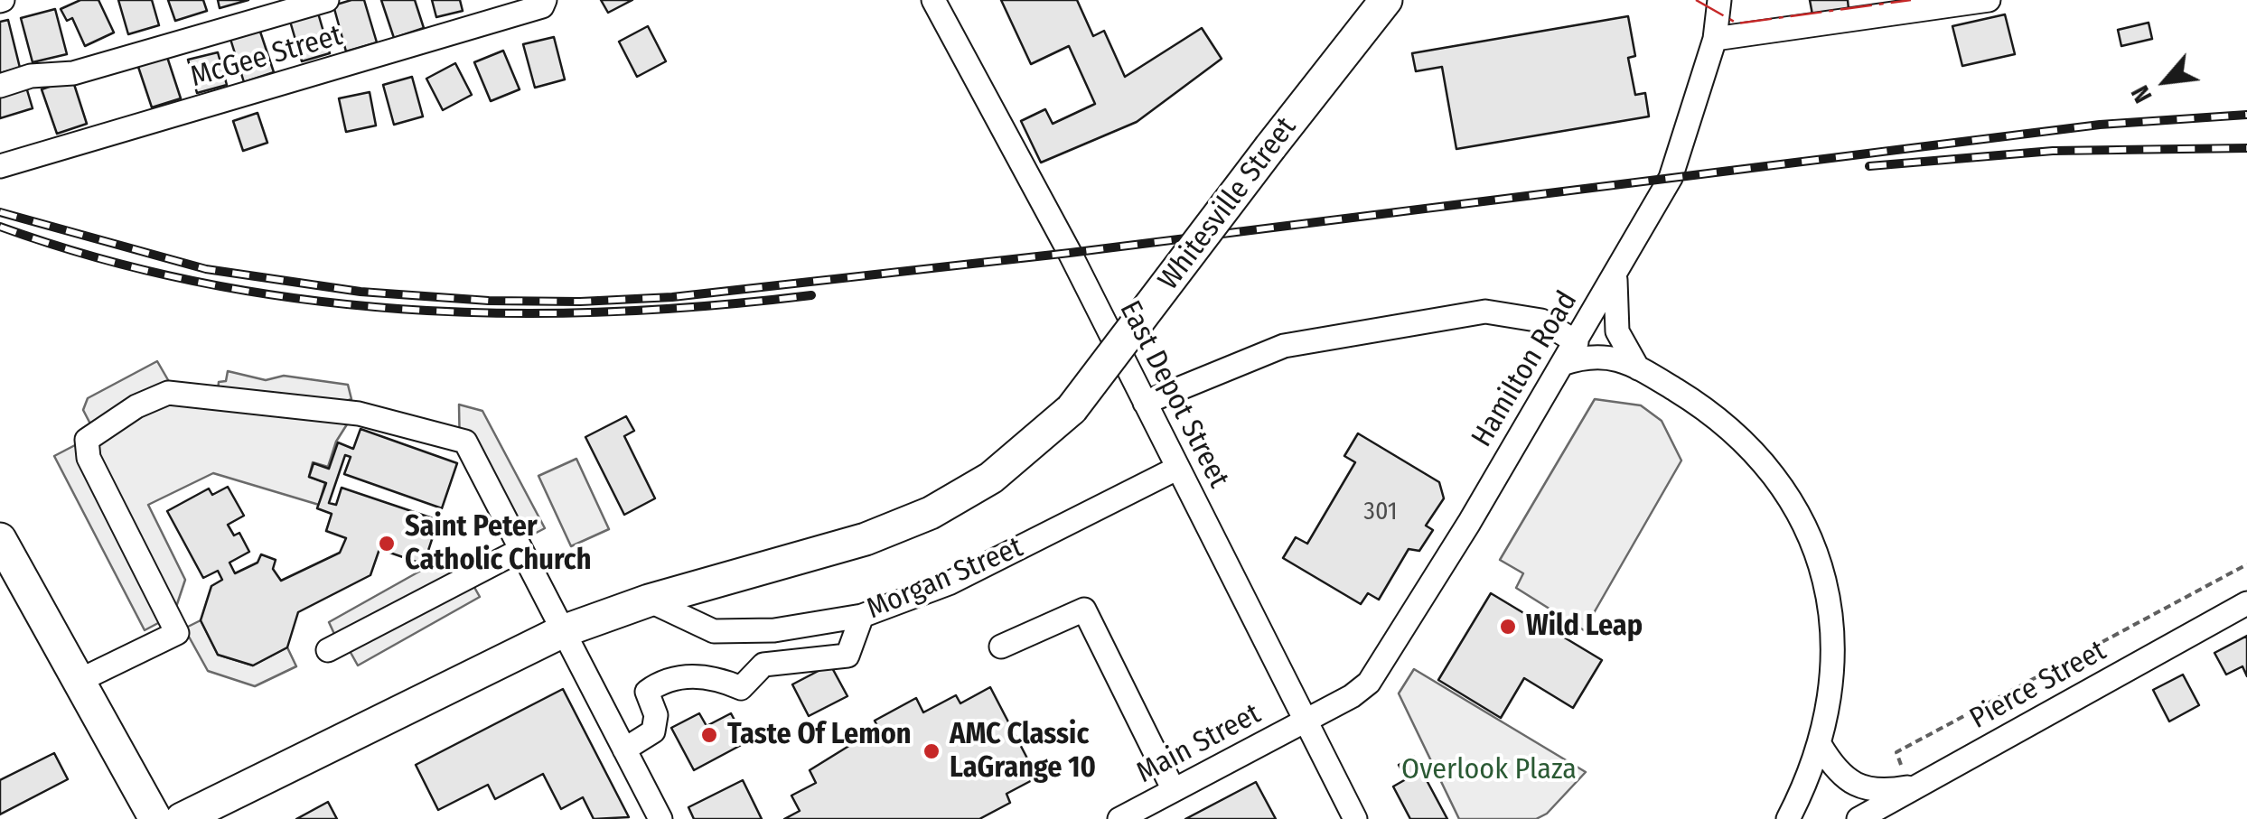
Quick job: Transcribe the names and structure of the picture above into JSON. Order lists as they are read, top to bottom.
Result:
{
  "streets": {
    "highway": ["Whitesville Street"],
    "street": [
      "McGee Street",
      "Hamilton Road",
      "East Depot Street",
      "Morgan Street",
      "Pierce Street",
      "Main Street"
    ]
  },
  "crossings": [
    ["Whitesville Street", "Morgan Street"],
    ["Hamilton Road", "East Depot Street"],
    ["Hamilton Road", "Main Street"],
    ["East Depot Street", "Morgan Street"],
    ["East Depot Street", "Main Street"]
  ],
  "parks": ["Overlook Plaza"],
  "places": [
    "Saint Peter Catholic Church",
    "Wild Leap",
    "Taste Of Lemon",
    "AMC Classic LaGrange 10"
  ],
  "house_numbers": ["301"],
  "north": "bottom left"
}
